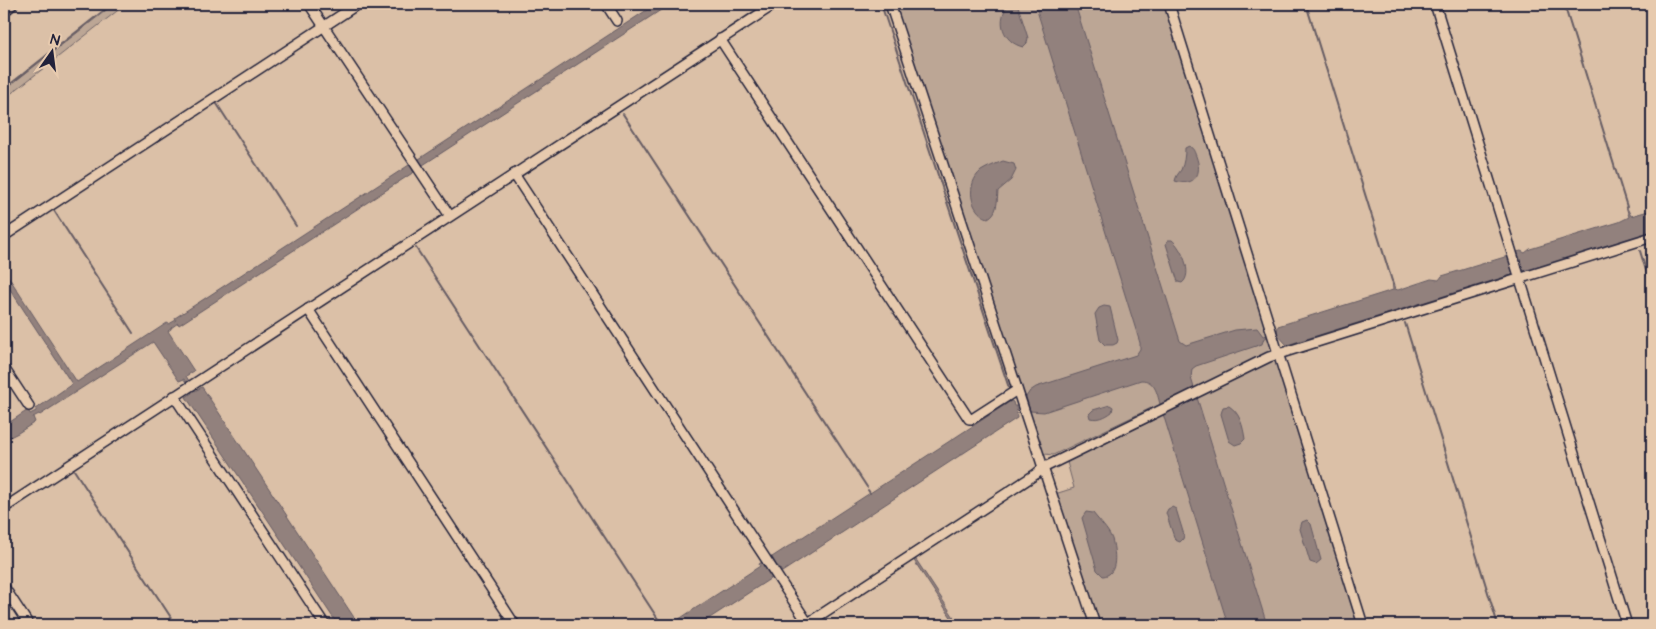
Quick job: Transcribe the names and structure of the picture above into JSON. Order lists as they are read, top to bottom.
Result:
{
  "north": "top"
}
